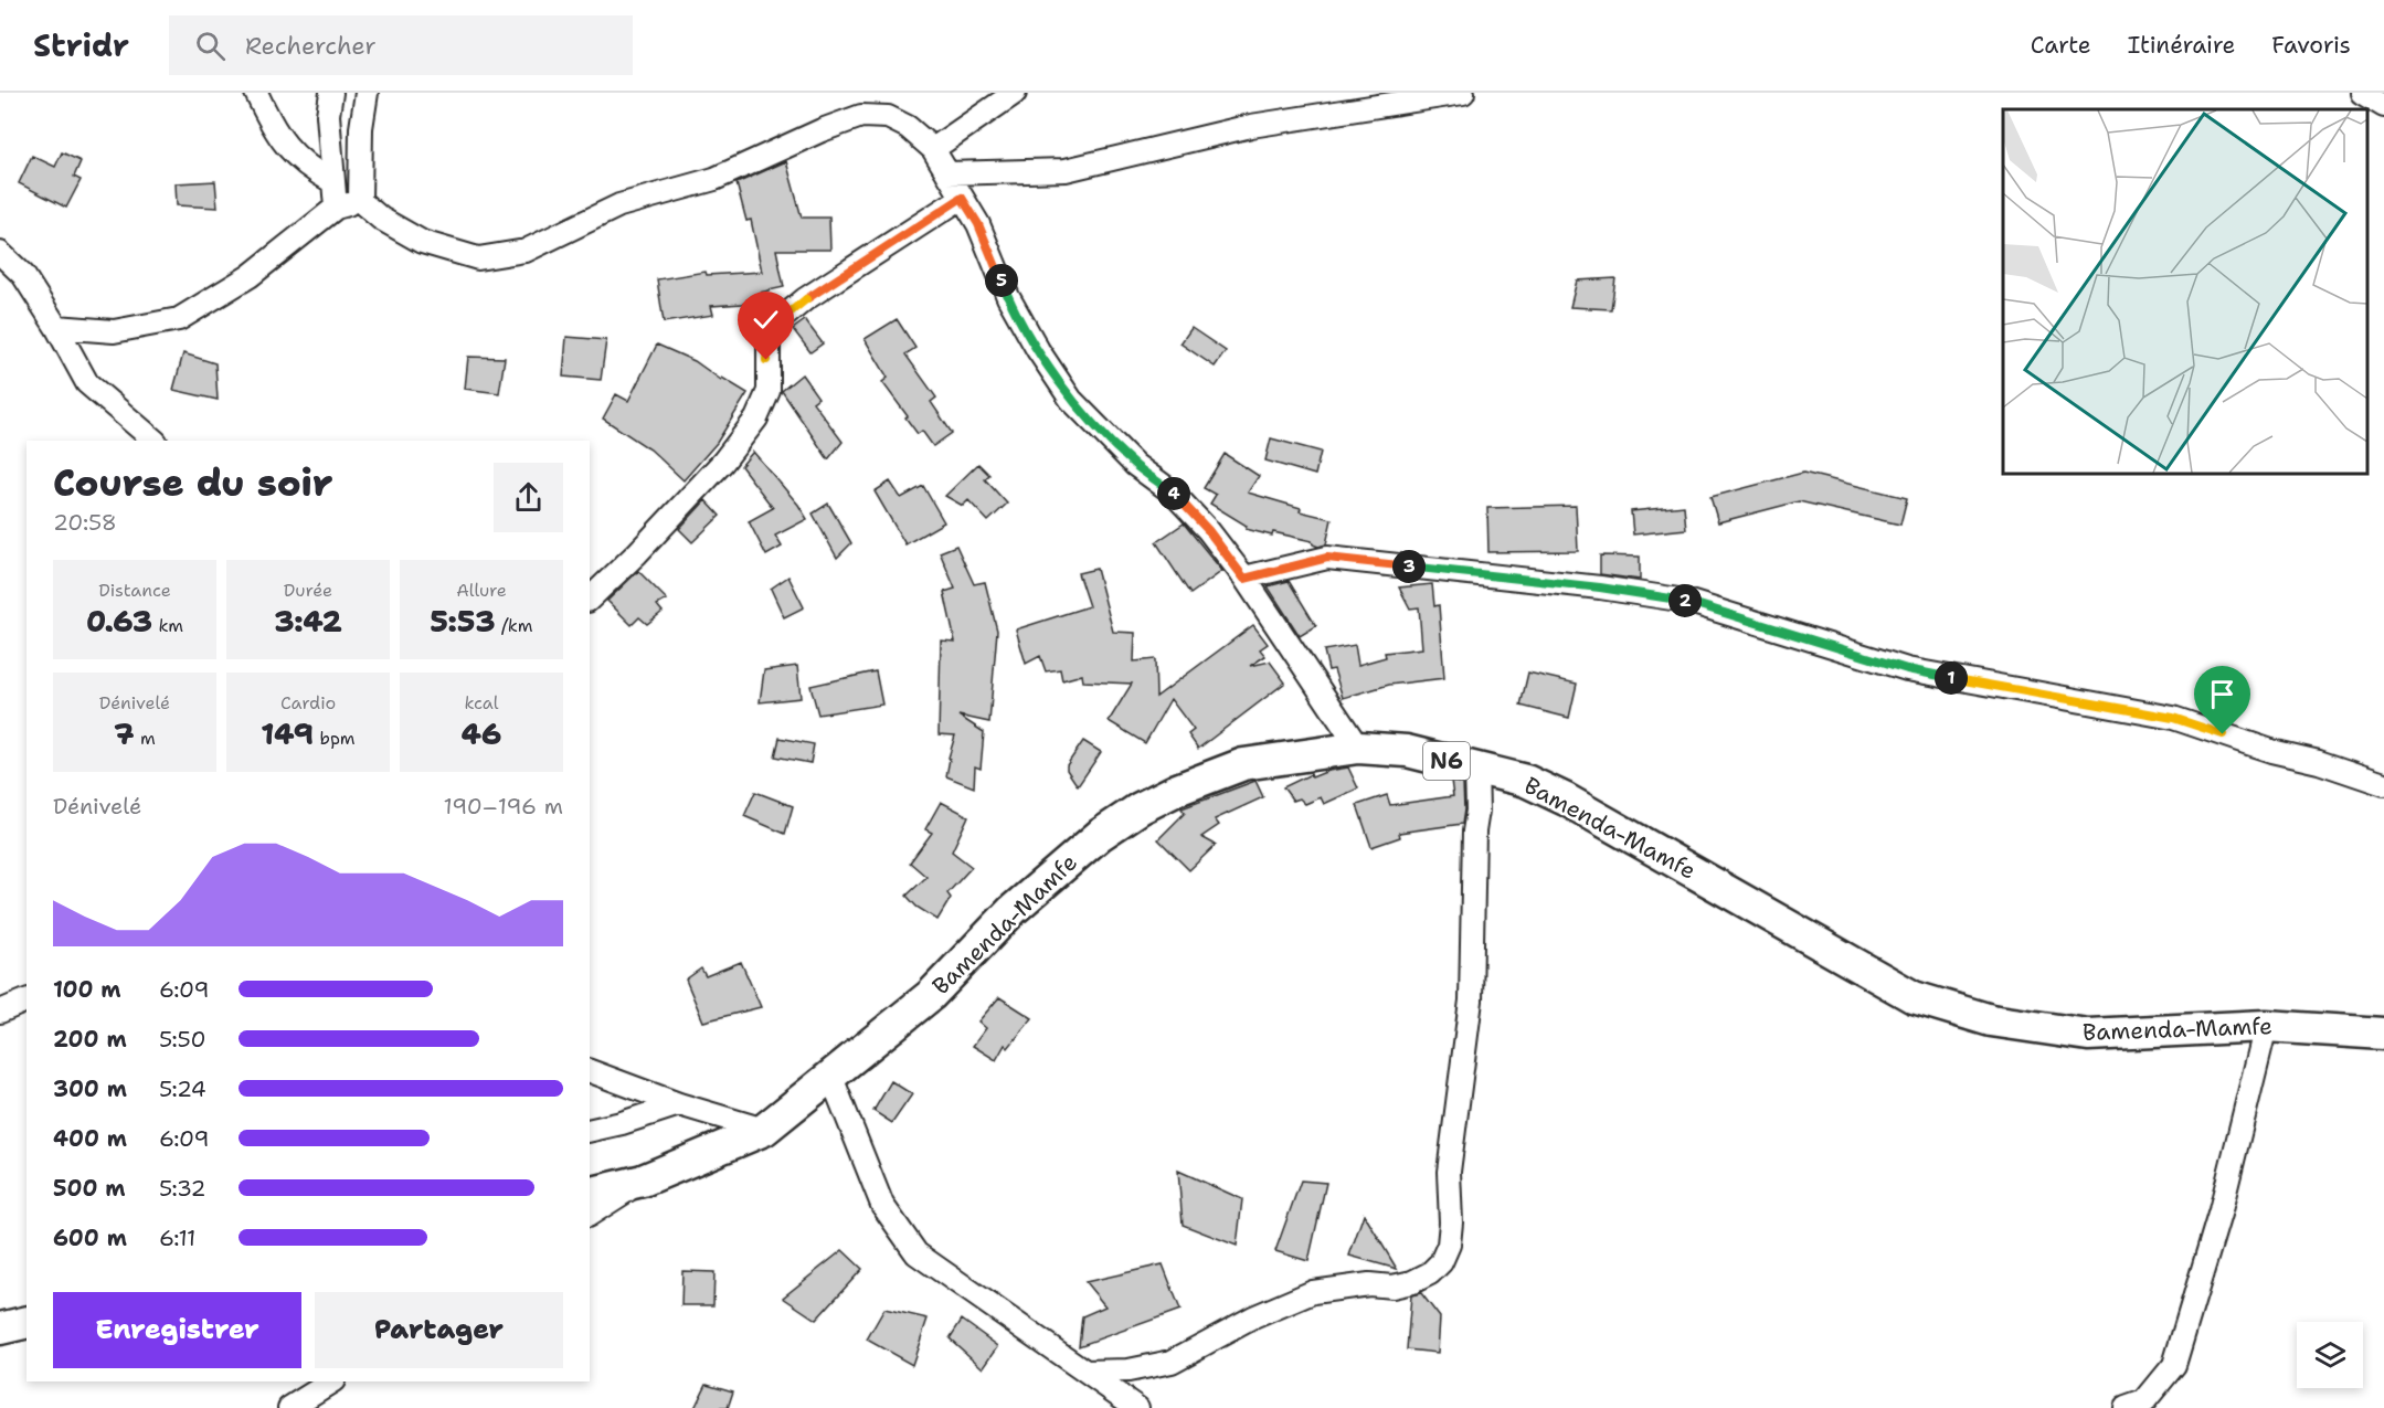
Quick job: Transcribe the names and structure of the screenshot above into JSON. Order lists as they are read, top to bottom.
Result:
{
  "streets": {
    "highway": ["N6", "Bamenda-Mamfe"]
  },
  "page": {
    "header": "Stridr",
    "search": "Rechercher",
    "nav": ["Carte", "Itinéraire", "Favoris"],
    "pins": [
      "5",
      "4",
      "3",
      "2",
      "1"
    ],
    "heading": ["Course du soir", "20:58"],
    "stats": [
      ["Distance", "0.63 km"],
      ["Durée", "3:42"],
      ["Allure", "5:53 /km"],
      ["Dénivelé", "7 m"],
      ["Cardio", "149 bpm"],
      ["kcal", "46"]
    ],
    "chart": ["Dénivelé", "190–196 m"],
    "list": [
      {
        "name": "100 m",
        "note": "6:09"
      },
      {
        "name": "200 m",
        "note": "5:50"
      },
      {
        "name": "300 m",
        "note": "5:24"
      },
      {
        "name": "400 m",
        "note": "6:09"
      },
      {
        "name": "500 m",
        "note": "5:32"
      },
      {
        "name": "600 m",
        "note": "6:11"
      }
    ],
    "buttons": ["Enregistrer", "Partager"]
  }
}
